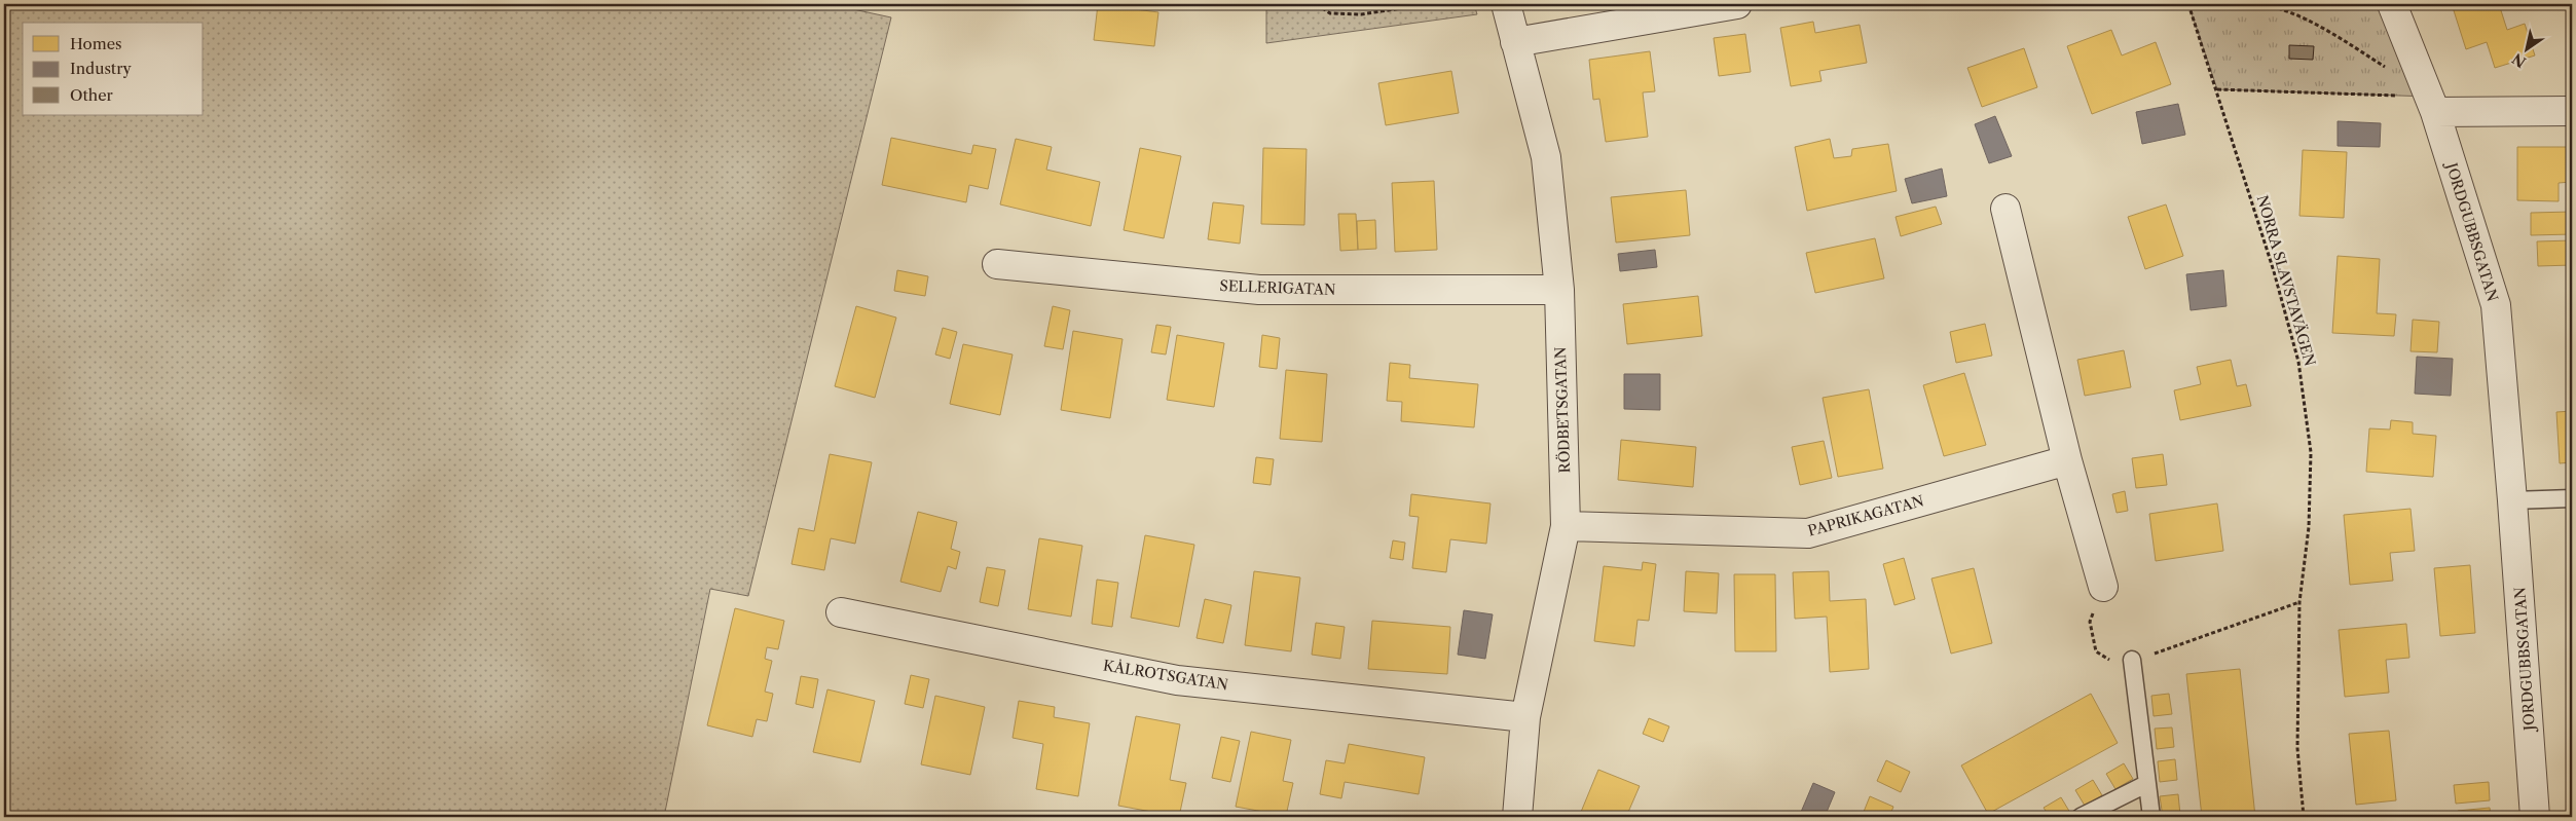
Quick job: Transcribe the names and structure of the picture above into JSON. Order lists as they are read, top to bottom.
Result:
{
  "streets": {
    "street": [
      "JORDGUBBSGATAN",
      "SELLERIGATAN",
      "RÖDBETSGATAN",
      "PAPRIKAGATAN",
      "KÅLROTSGATAN"
    ],
    "path": ["NORRA SLAVSTAVÄGEN"]
  },
  "crossings": [
    ["SELLERIGATAN", "RÖDBETSGATAN"],
    ["RÖDBETSGATAN", "PAPRIKAGATAN"],
    ["RÖDBETSGATAN", "KÅLROTSGATAN"]
  ],
  "legend": ["Homes", "Industry", "Other"],
  "north": "bottom left"
}
